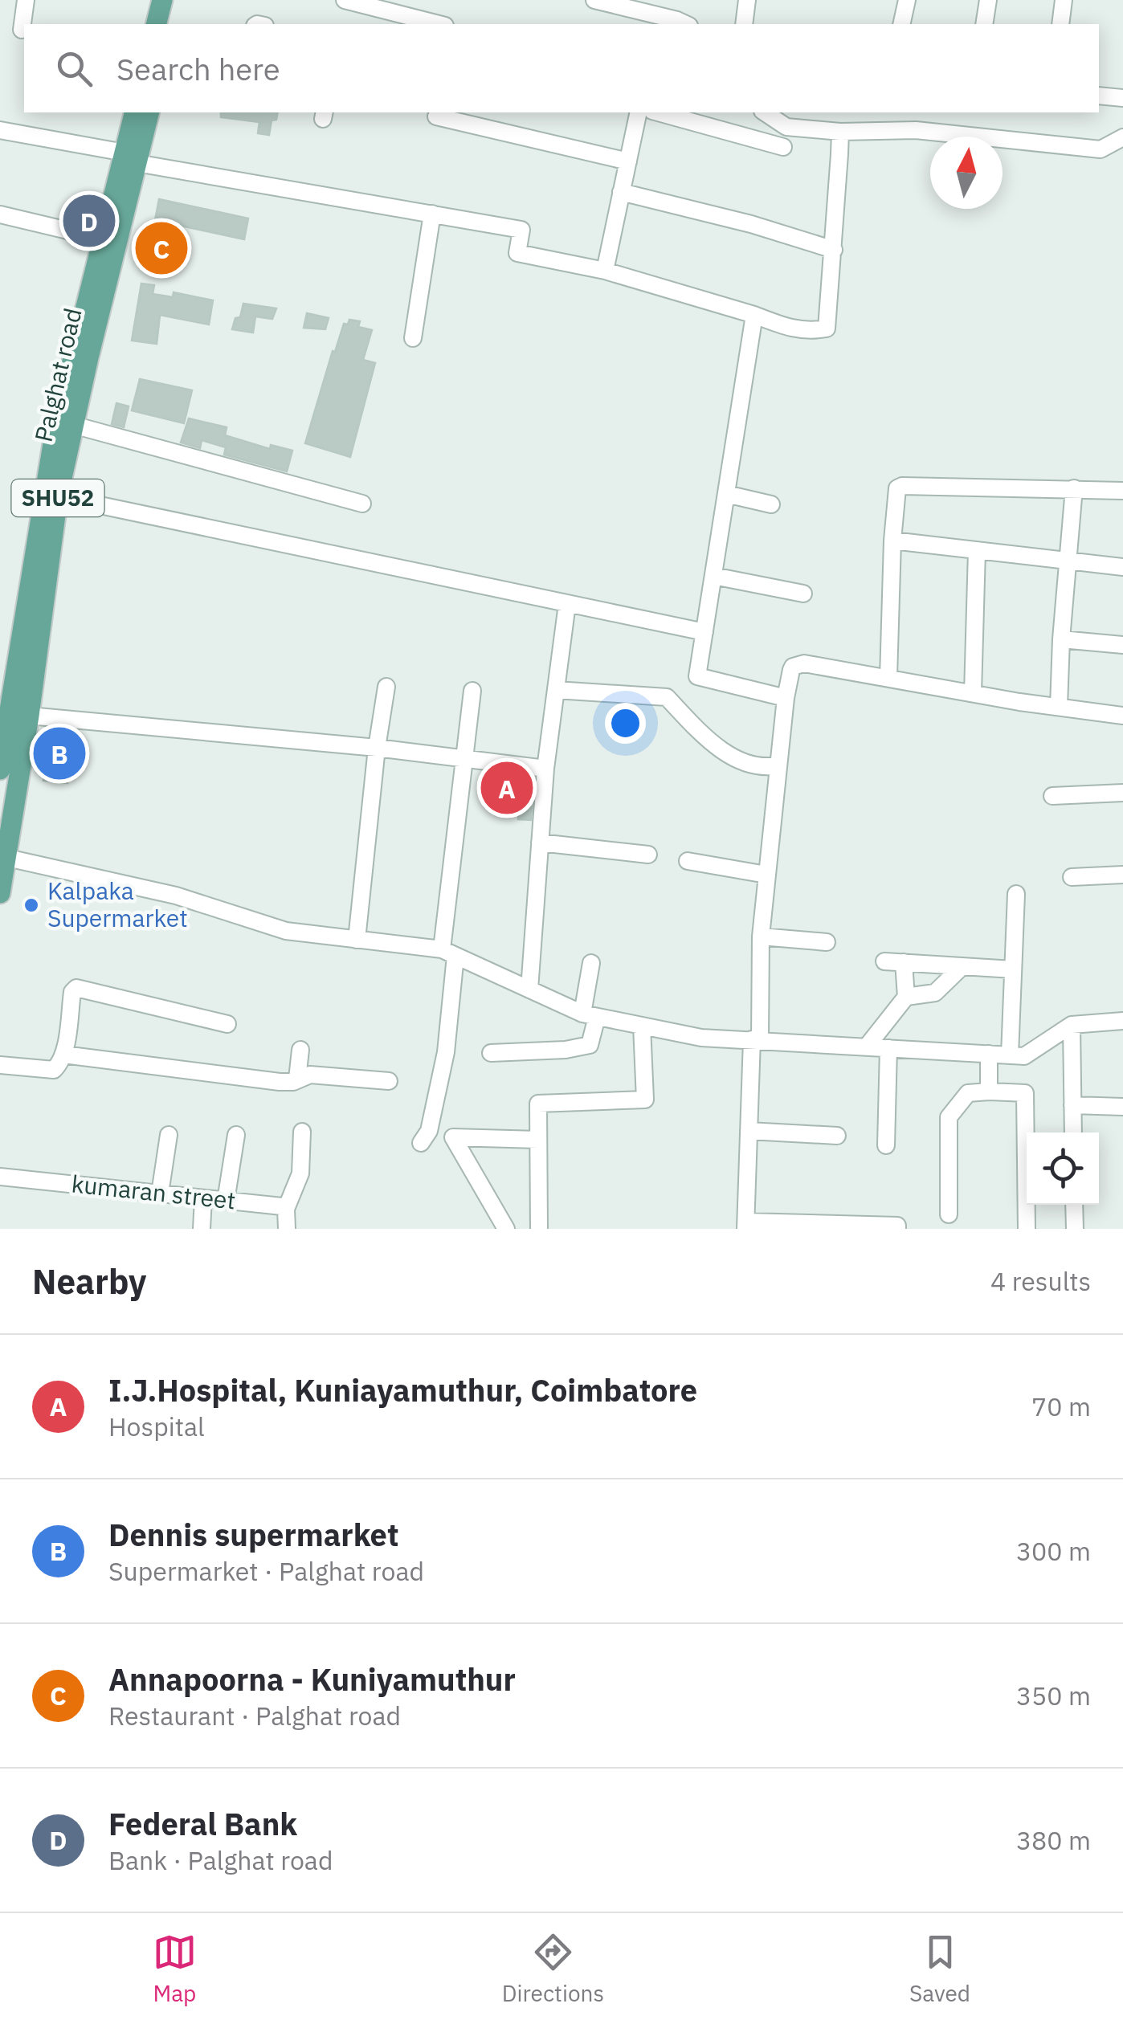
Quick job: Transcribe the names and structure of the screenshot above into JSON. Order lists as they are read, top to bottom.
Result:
{
  "streets": {
    "main road": ["Palghat road", "SHU52"],
    "street": ["kumaran street"]
  },
  "places": ["Kalpaka Supermarket"],
  "north": "top",
  "page": {
    "search": "Search here",
    "pins": [
      "D",
      "C",
      "B",
      "A"
    ],
    "heading": ["Nearby", "4 results"],
    "list": [
      {
        "mark": "A",
        "name": "I.J.Hospital, Kuniayamuthur, Coimbatore",
        "note": "Hospital",
        "value": "70 m"
      },
      {
        "mark": "B",
        "name": "Dennis supermarket",
        "note": "Supermarket · Palghat road",
        "value": "300 m"
      },
      {
        "mark": "C",
        "name": "Annapoorna - Kuniyamuthur",
        "note": "Restaurant · Palghat road",
        "value": "350 m"
      },
      {
        "mark": "D",
        "name": "Federal Bank",
        "note": "Bank · Palghat road",
        "value": "380 m"
      }
    ],
    "nav": ["Map", "Directions", "Saved"]
  }
}
